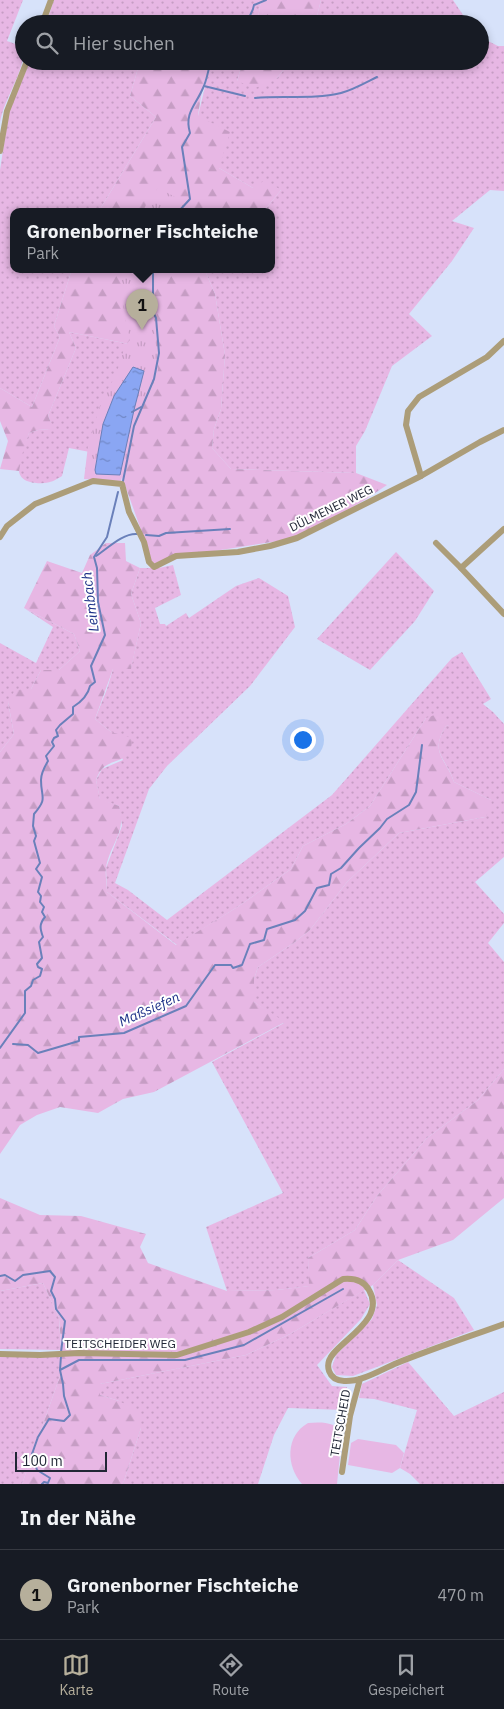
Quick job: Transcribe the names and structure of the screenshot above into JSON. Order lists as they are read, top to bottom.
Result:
{
  "streets": {
    "street": ["DÜLMENER WEG", "TEITSCHEIDER WEG", "TEITSCHEID"]
  },
  "crossings": [
    ["TEITSCHEIDER WEG", "TEITSCHEID"]
  ],
  "water": ["Leimbach", "Maßsiefen"],
  "scale_bar": "100 m",
  "page": {
    "search": "Hier suchen",
    "popup": ["Gronenborner Fischteiche", "Park"],
    "pins": "1",
    "scale": "100 m",
    "heading": "In der Nähe",
    "list": [
      {
        "mark": "1",
        "name": "Gronenborner Fischteiche",
        "note": "Park",
        "value": "470 m"
      }
    ],
    "nav": ["Karte", "Route", "Gespeichert"]
  }
}
